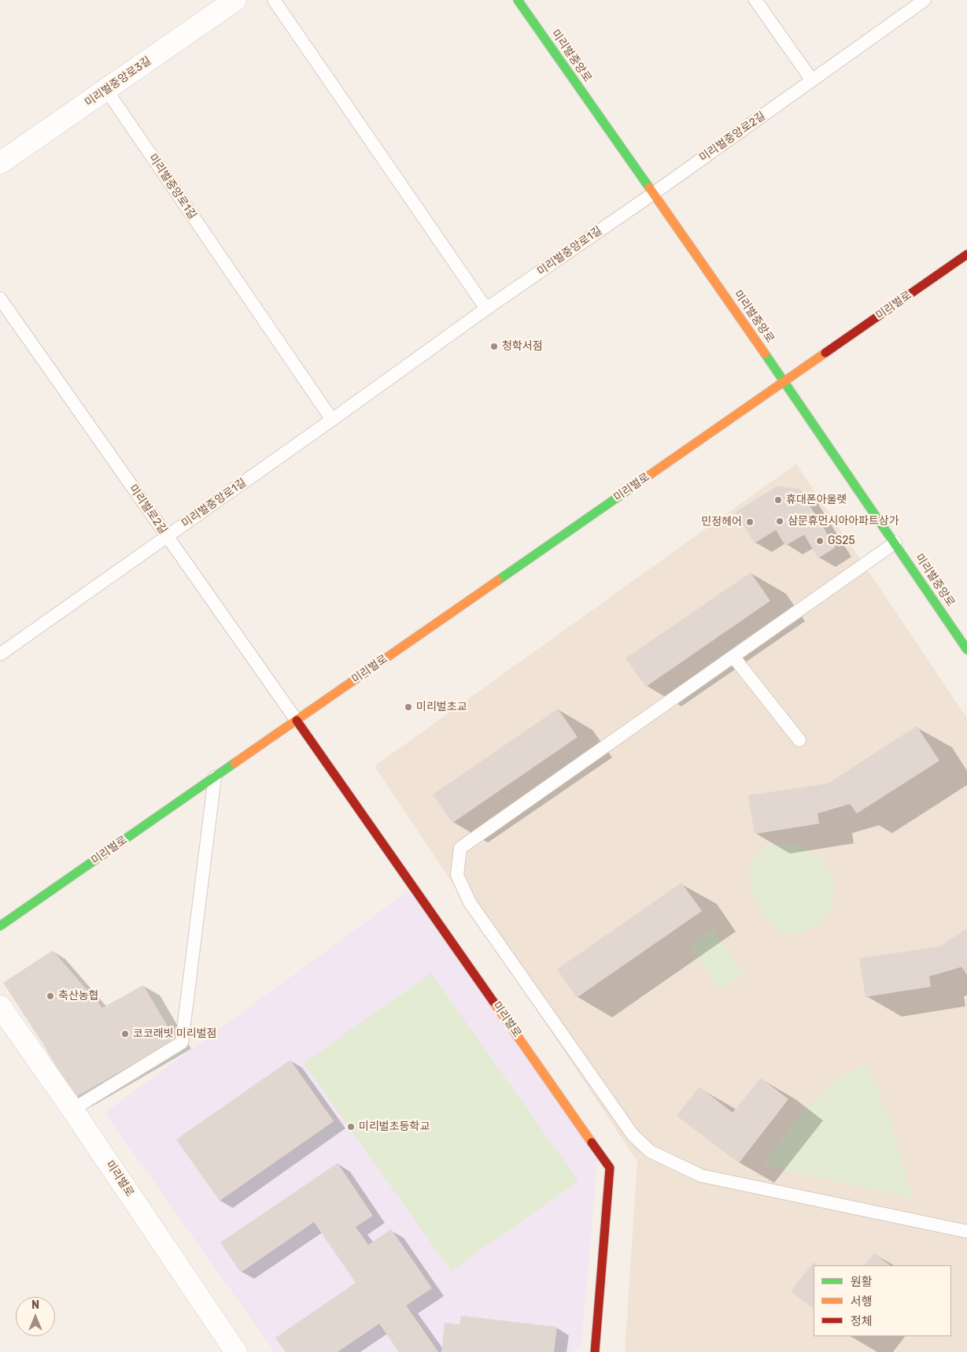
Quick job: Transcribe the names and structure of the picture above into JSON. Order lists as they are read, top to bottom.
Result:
{
  "streets": {
    "street": ["미리벌중앙로", "미리벌중앙로3길", "미리벌로"],
    "lane": ["미리벌중앙로2길", "미리벌중앙로1길", "미리벌로2길"]
  },
  "crossings": [
    ["미리벌중앙로", "미리벌중앙로2길"],
    ["미리벌중앙로", "미리벌중앙로1길"],
    ["미리벌중앙로", "미리벌로"],
    ["미리벌중앙로3길", "미리벌중앙로1길"],
    ["미리벌중앙로2길", "미리벌중앙로1길"],
    ["미리벌중앙로1길", "미리벌로2길"],
    ["미리벌로", "미리벌로2길"]
  ],
  "places": [
    "청학서점",
    "휴대폰아울렛",
    "삼문휴먼시아아파트상가",
    "민정헤어",
    "GS25",
    "미리벌초교",
    "축산농협",
    "코코래빗 미리벌점",
    "미리벌초등학교"
  ],
  "legend": ["원활", "서행", "정체"],
  "north": "top"
}
